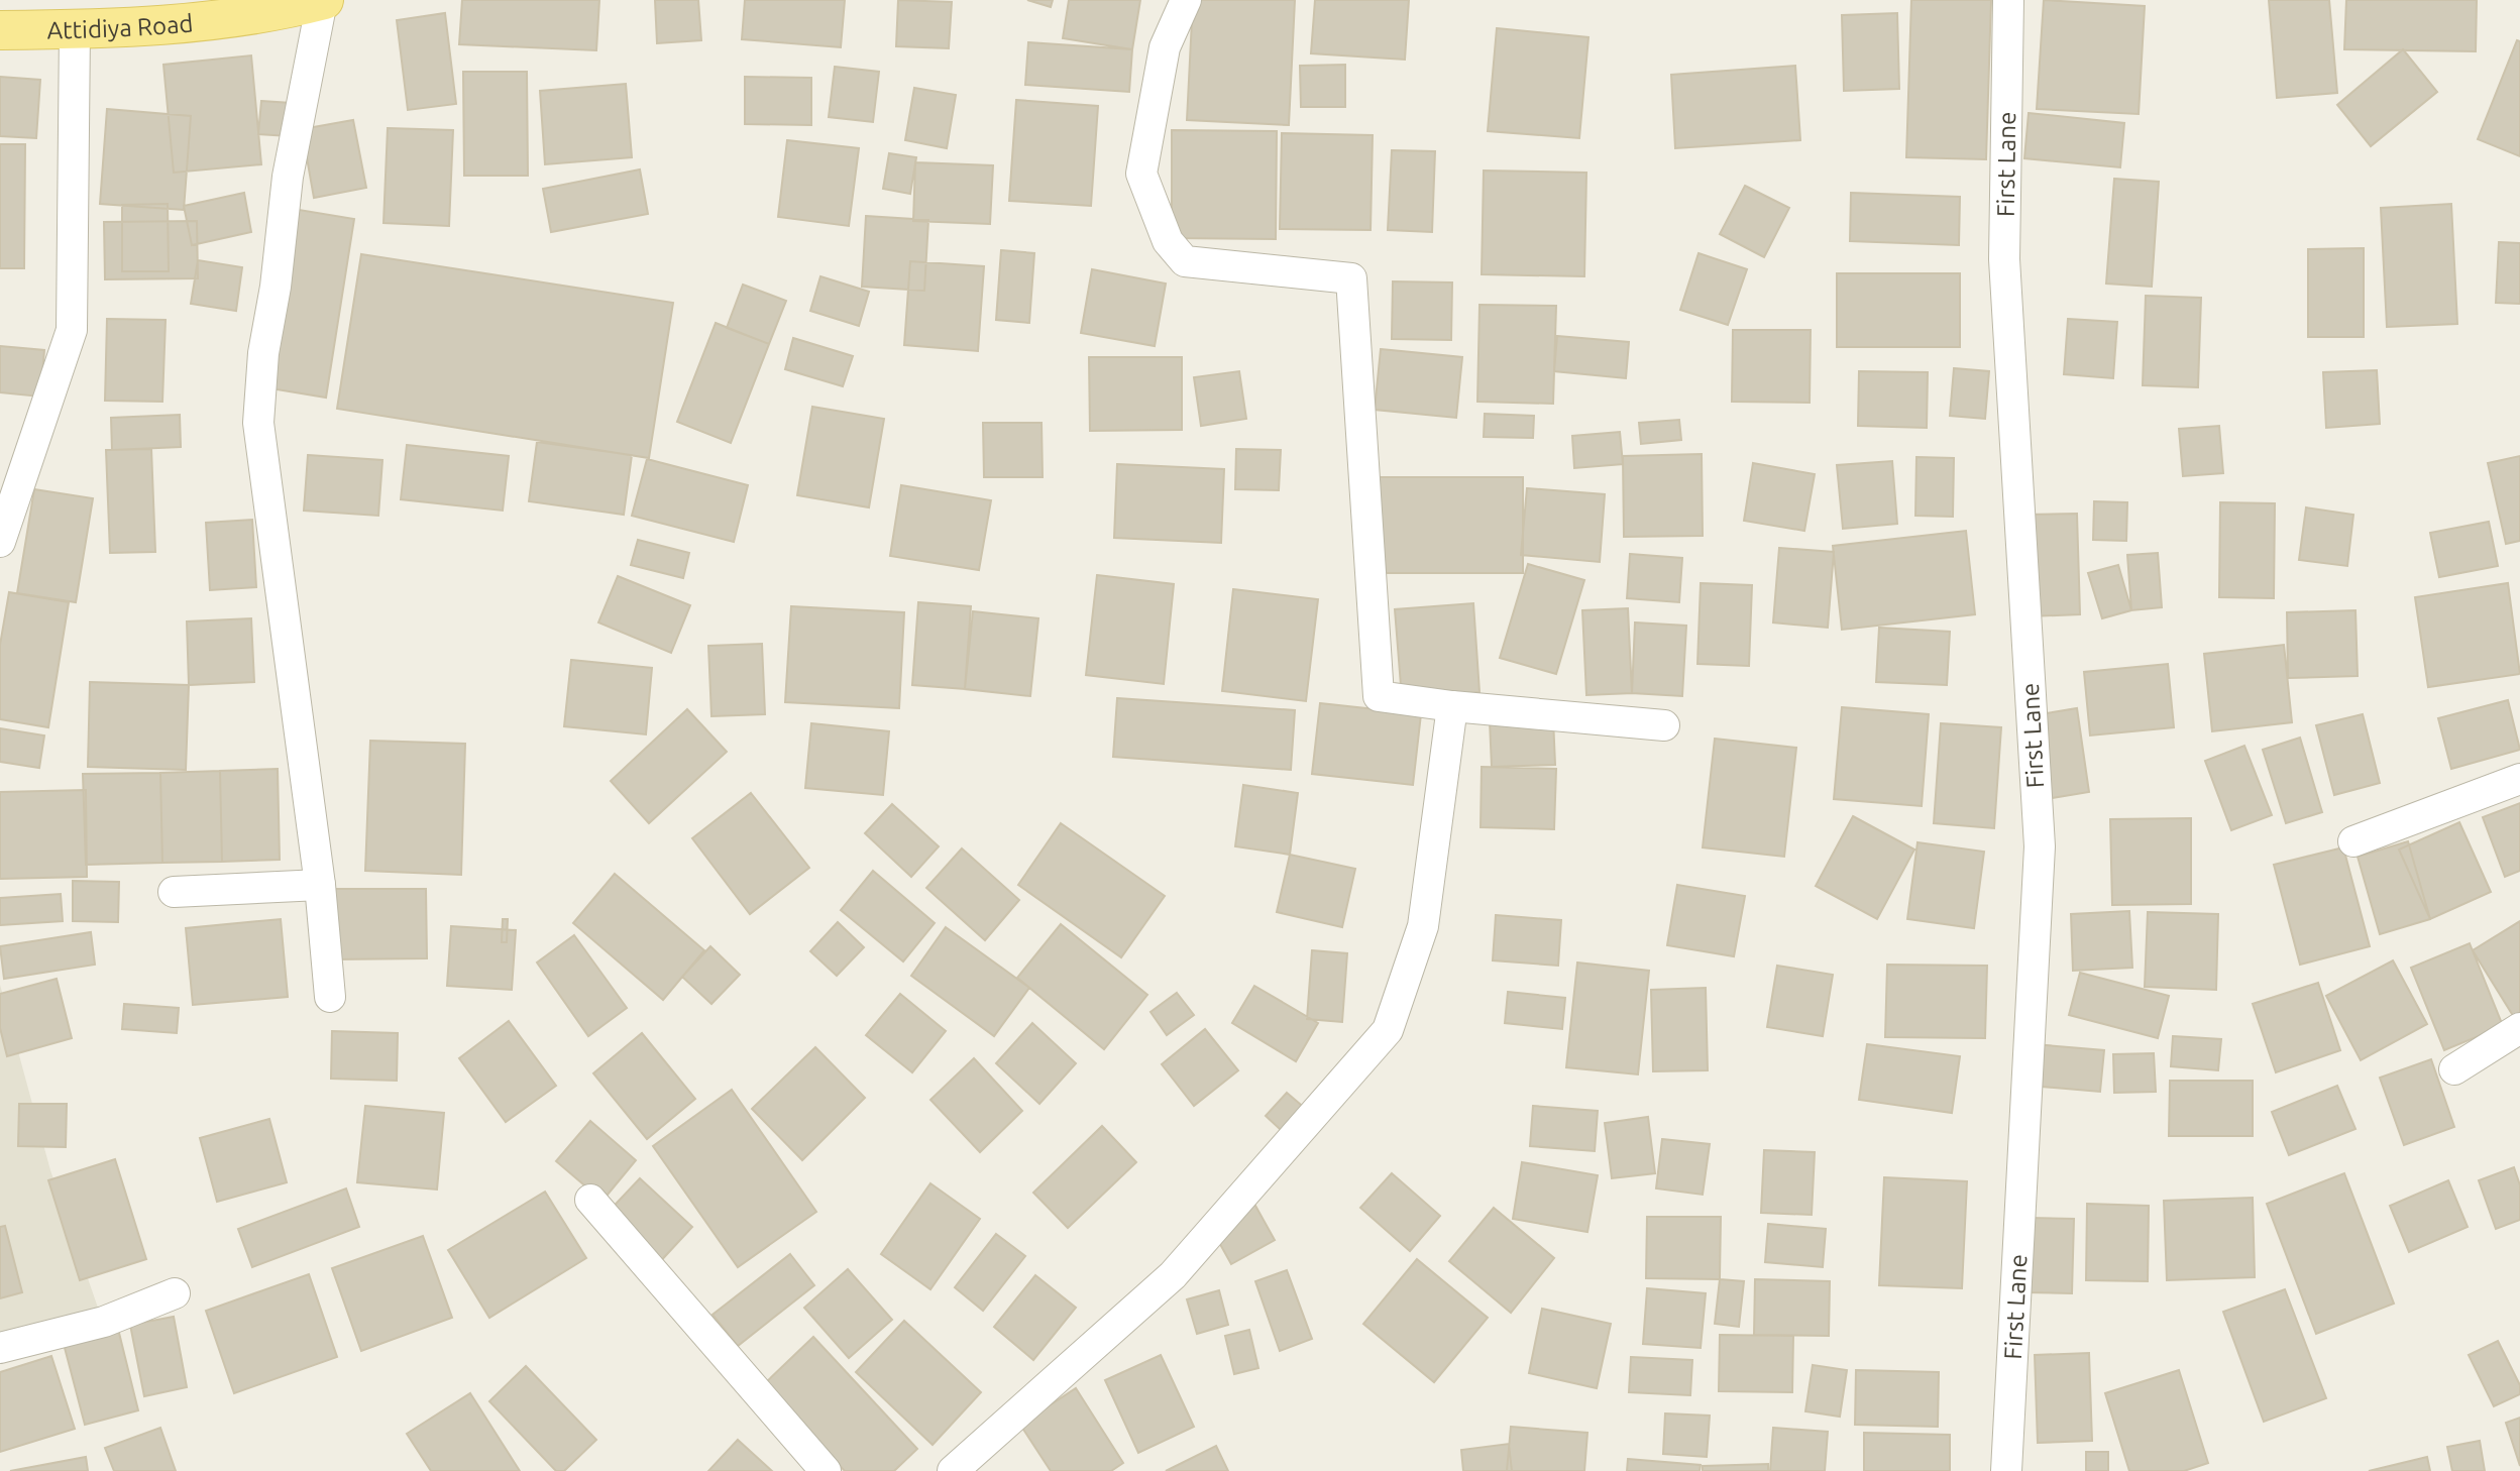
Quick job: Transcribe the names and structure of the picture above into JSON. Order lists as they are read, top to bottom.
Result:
{
  "streets": {
    "main road": ["Attidiya Road"],
    "street": ["First Lane"]
  }
}
